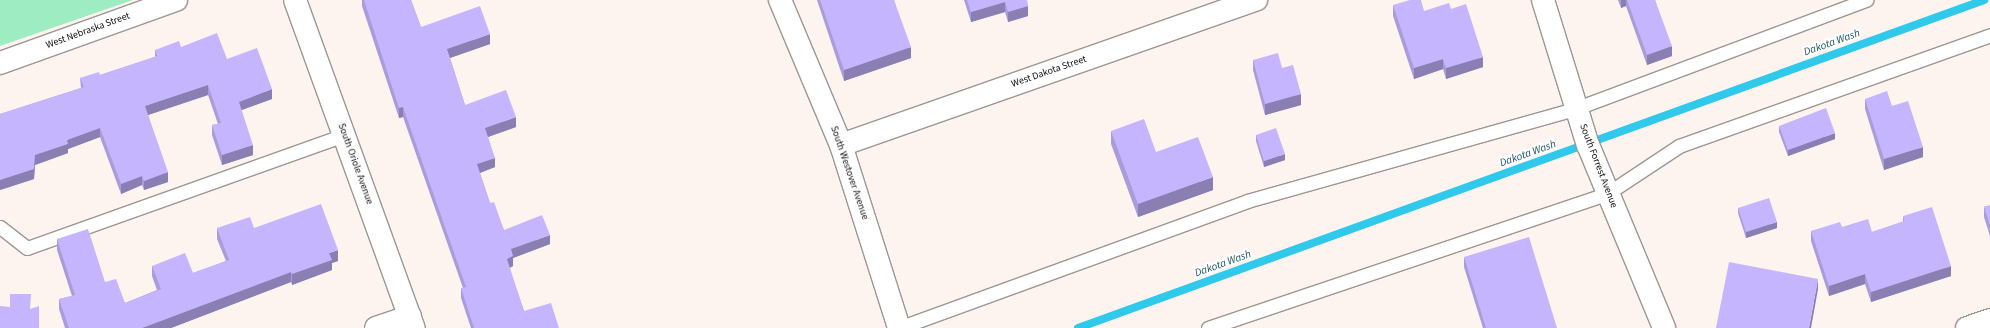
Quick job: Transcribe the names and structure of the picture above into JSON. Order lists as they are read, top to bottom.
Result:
{
  "streets": {
    "street": [
      "West Nebraska Street",
      "West Dakota Street",
      "South Oriole Avenue",
      "South Forrest Avenue",
      "South Westover Avenue"
    ]
  },
  "crossings": [
    ["West Dakota Street", "South Westover Avenue"]
  ],
  "water": ["Dakota Wash"]
}
